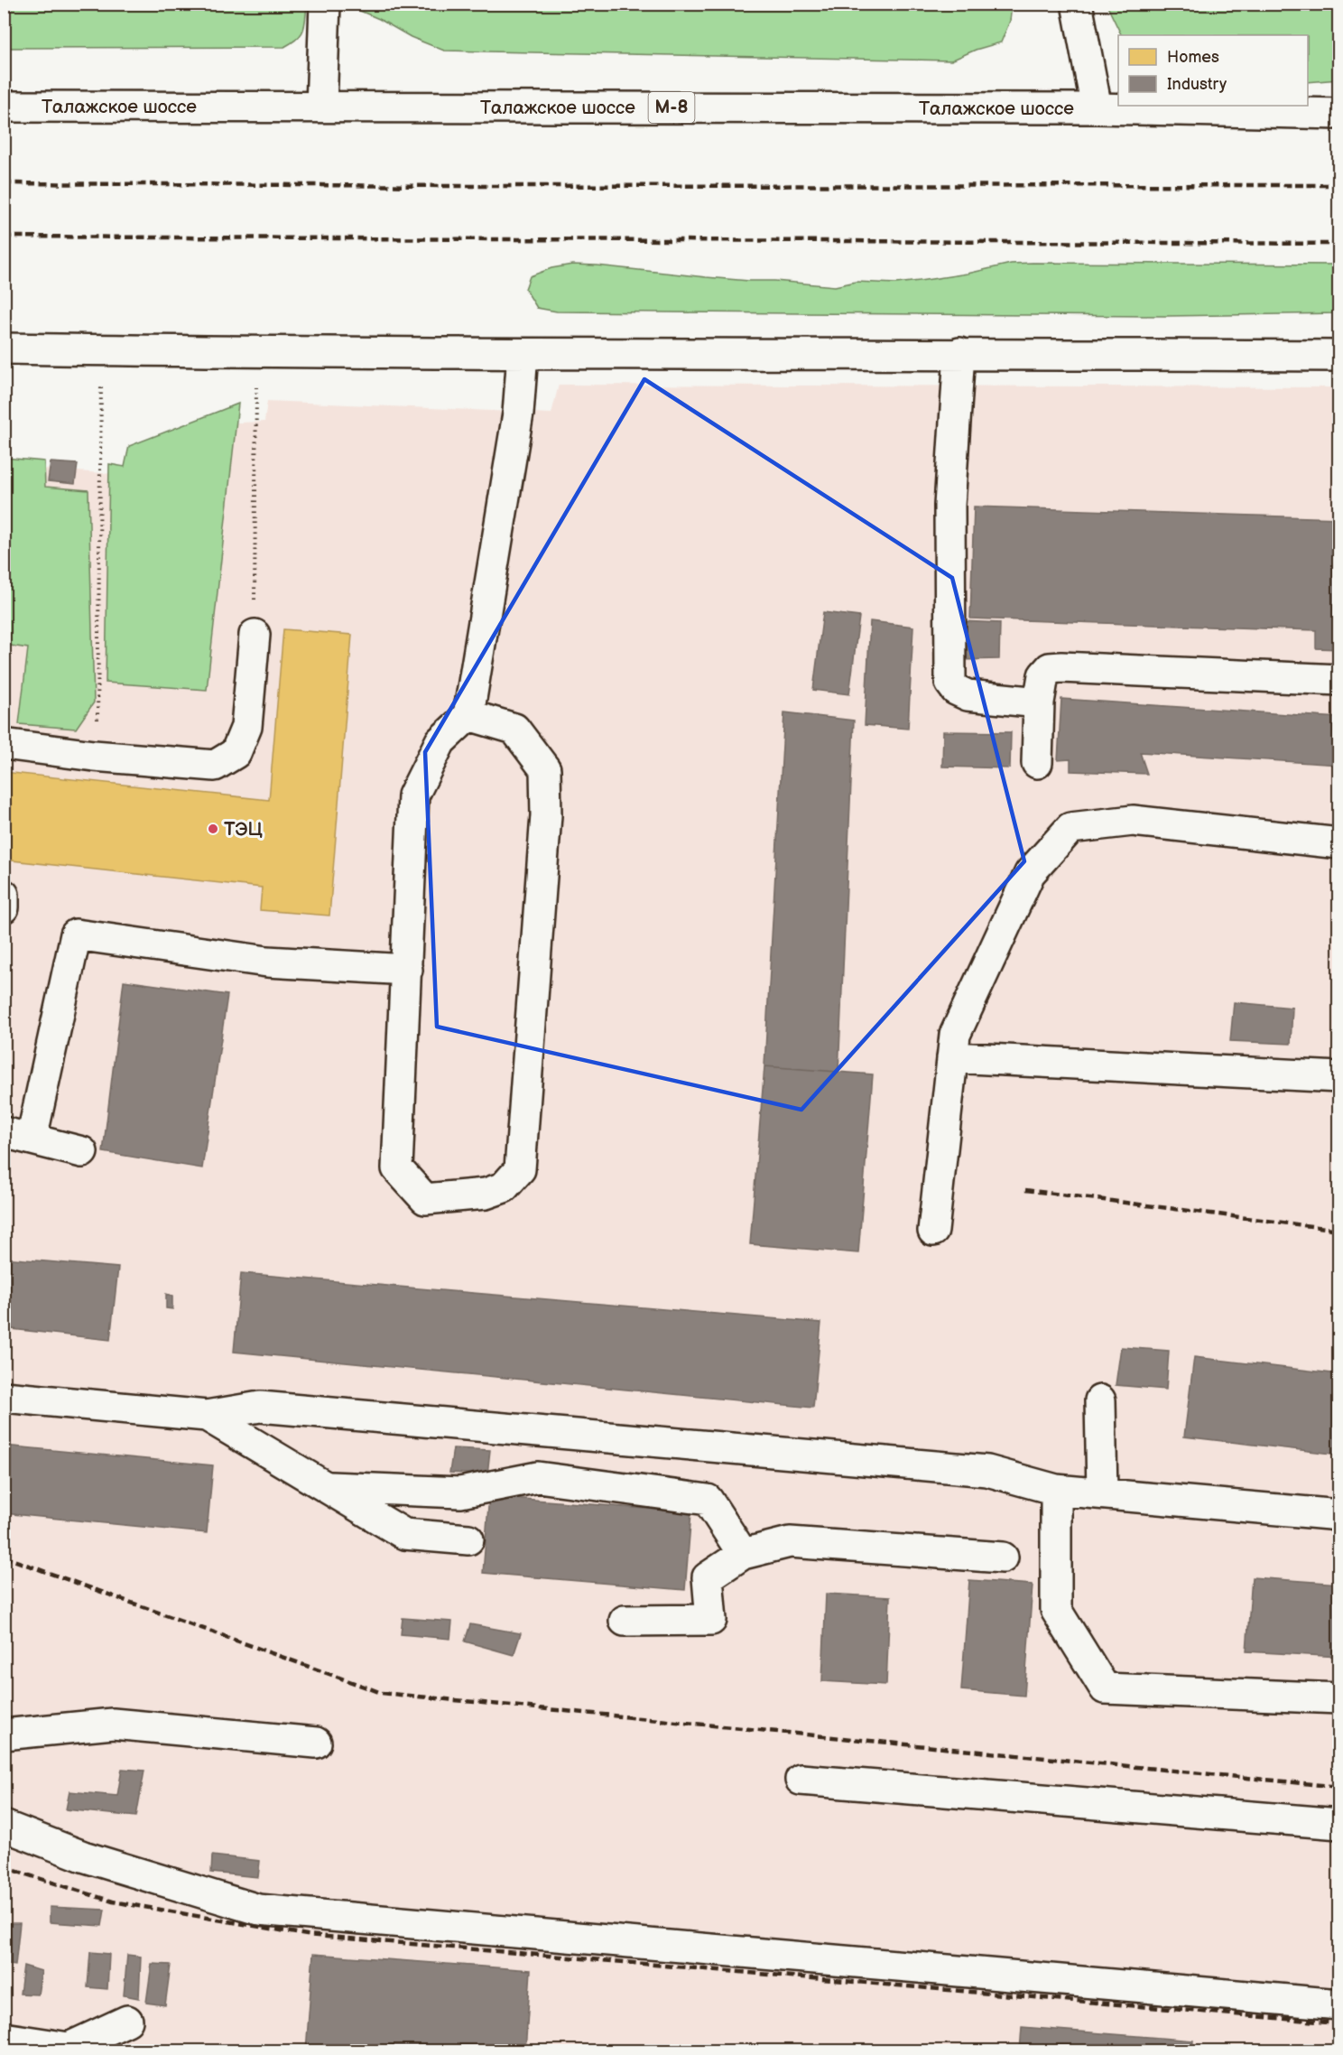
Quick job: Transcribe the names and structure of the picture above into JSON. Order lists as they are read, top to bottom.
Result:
{
  "streets": {
    "street": ["Талажское шоссе", "М-8"]
  },
  "places": ["ТЭЦ"],
  "legend": ["Homes", "Industry"]
}
